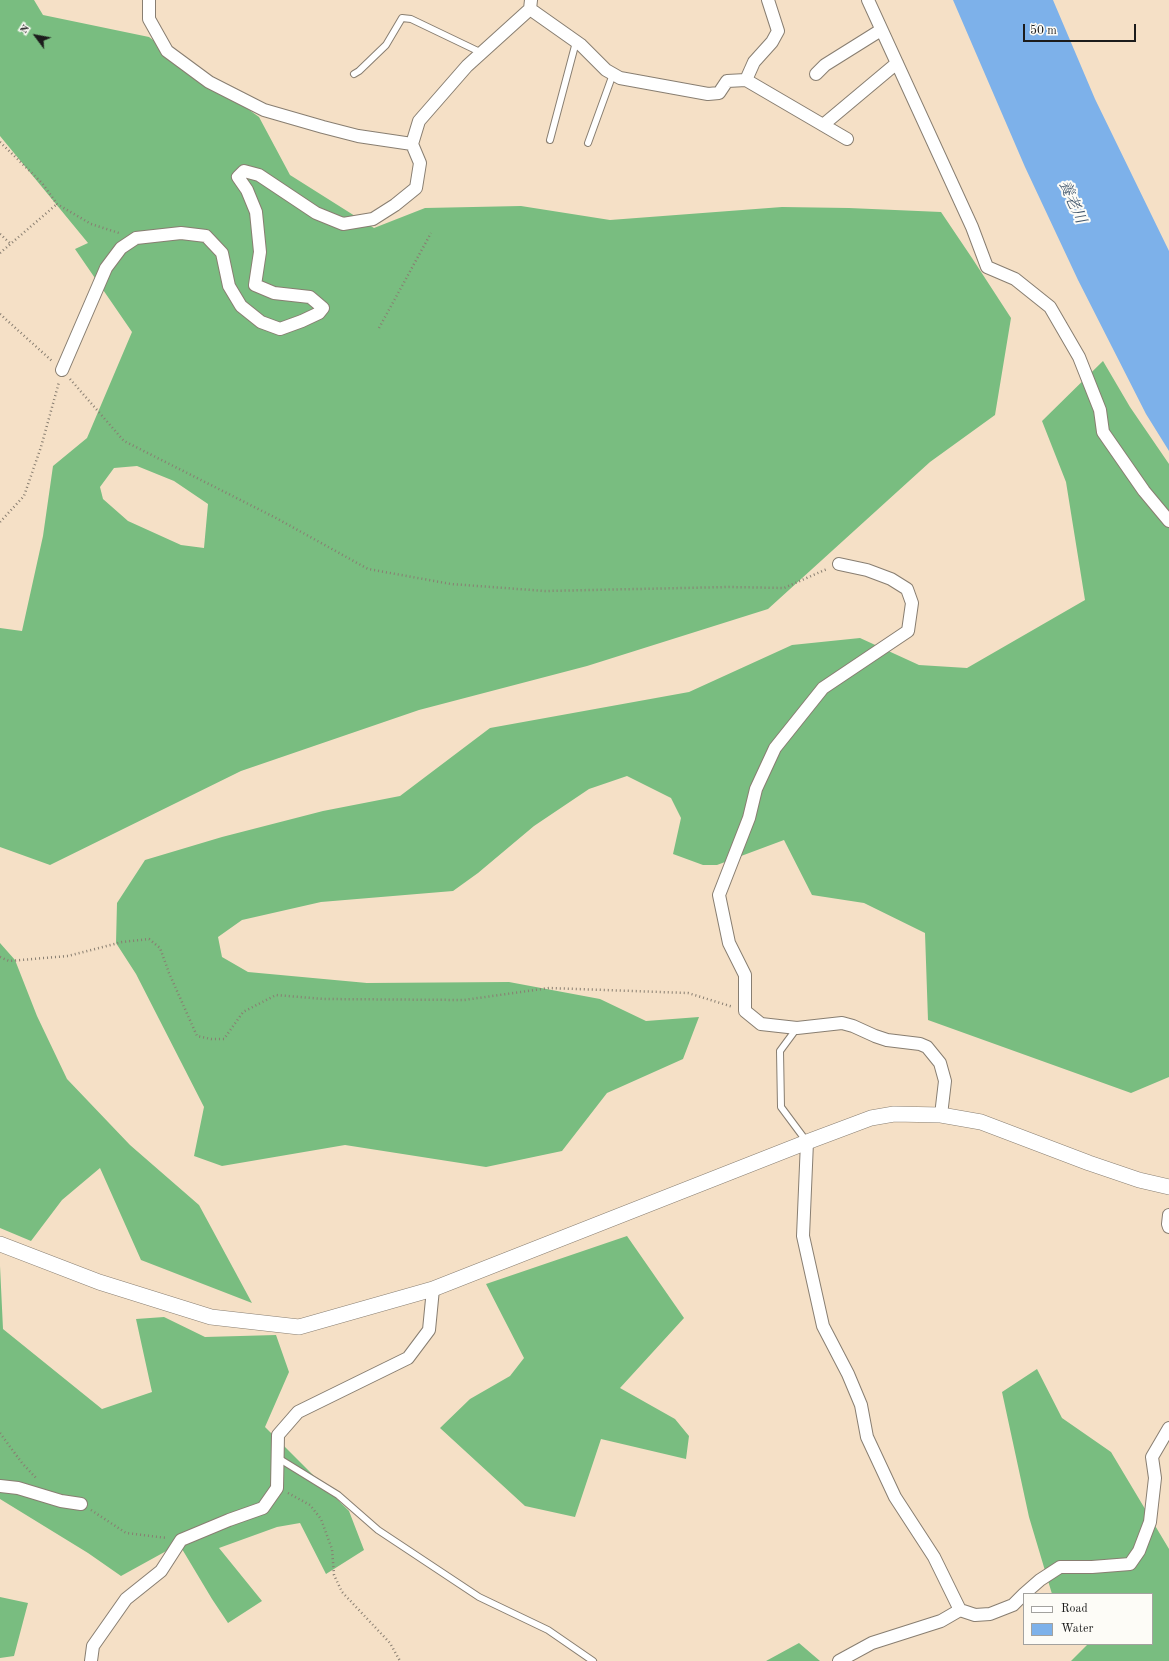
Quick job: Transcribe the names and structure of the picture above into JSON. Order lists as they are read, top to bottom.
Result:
{
  "water": ["養老川"],
  "legend": ["Road", "Water"],
  "scale_bar": "50 m",
  "north": "top left"
}
